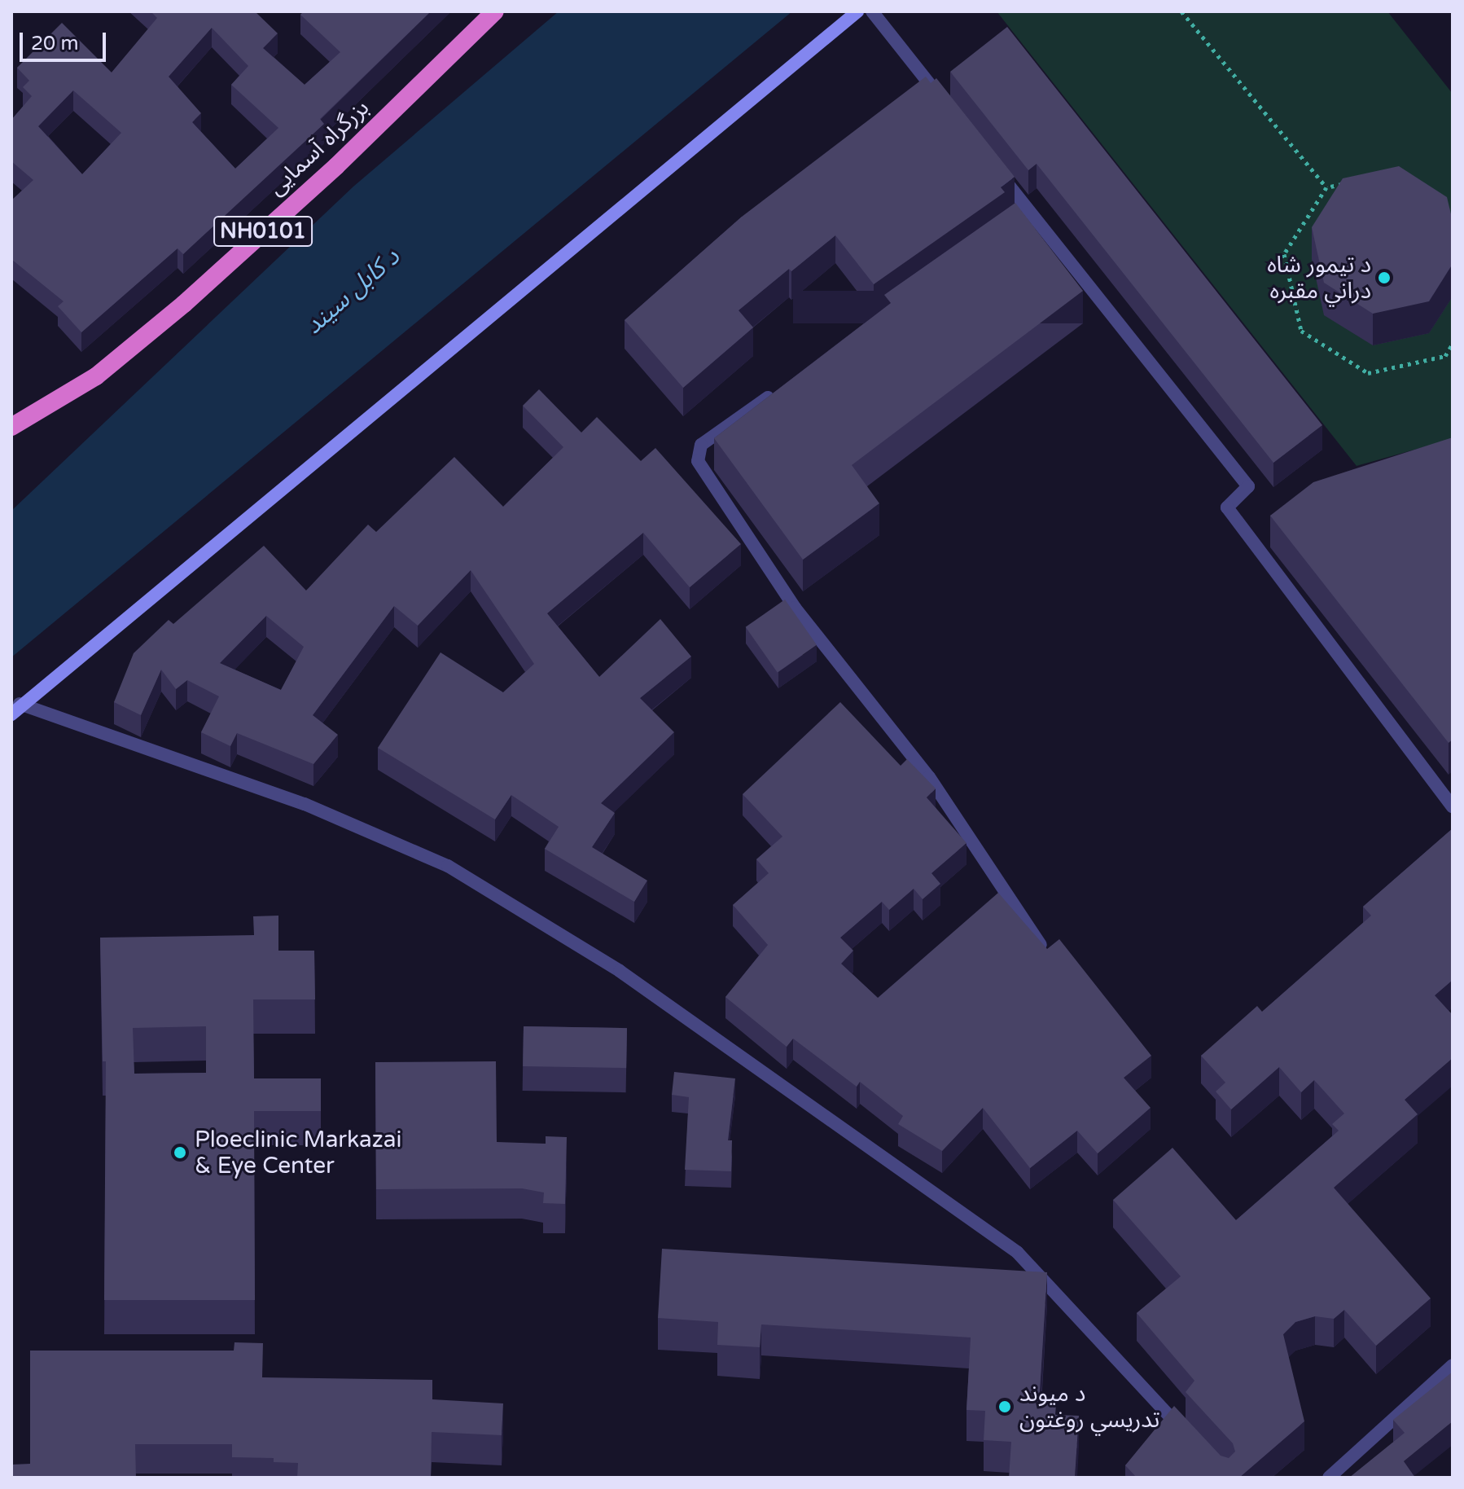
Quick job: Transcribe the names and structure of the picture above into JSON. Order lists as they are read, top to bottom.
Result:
{
  "streets": {
    "highway": ["بزرگراه آسمایی", "NH0101"]
  },
  "water": ["د کابل سيند"],
  "places": ["د تیمور شاه دراني مقبره", "Ploeclinic Markazai & Eye Center", "د میوند تدریسي روغتون"],
  "scale_bar": "20 m"
}
